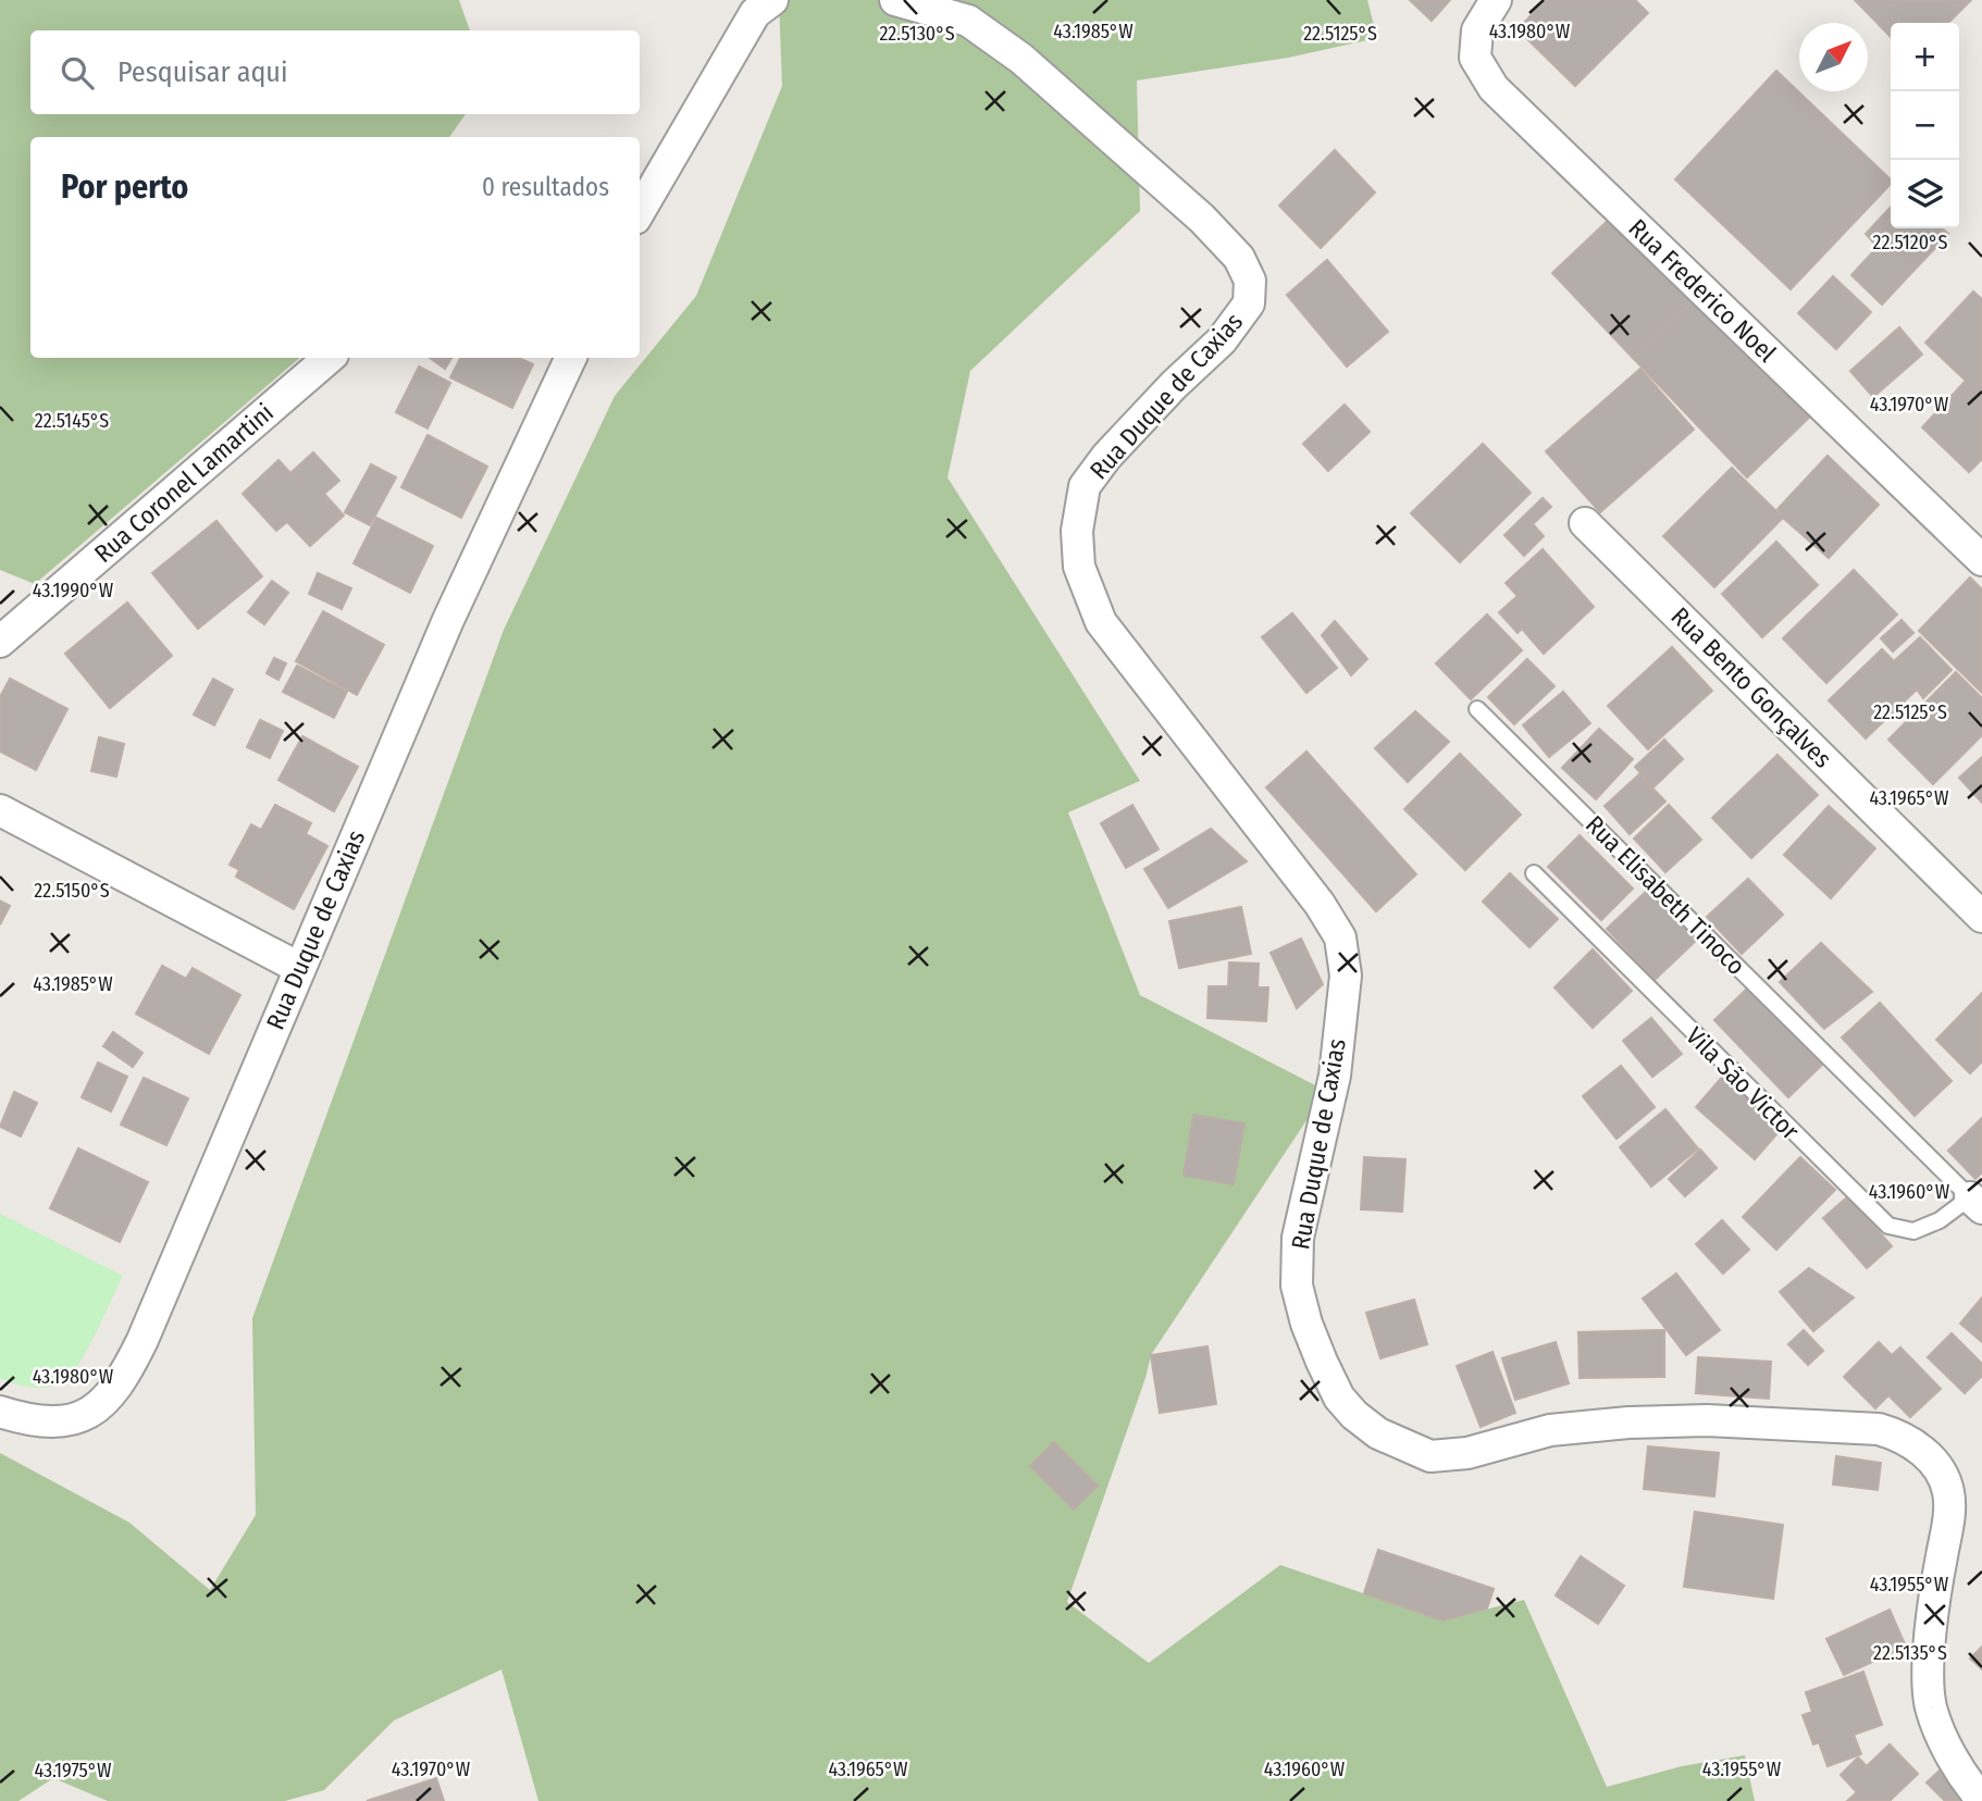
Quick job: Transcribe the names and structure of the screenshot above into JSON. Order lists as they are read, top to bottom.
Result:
{
  "streets": {
    "street": [
      "Rua Frederico Noel",
      "Rua Duque de Caxias",
      "Rua Coronel Lamartini",
      "Rua Bento Gonçalves"
    ],
    "lane": ["Rua Elisabeth Tinoco", "Vila São Victor"]
  },
  "crossings": [
    ["Rua Elisabeth Tinoco", "Vila São Victor"]
  ],
  "north": "top right",
  "page": {
    "map_buttons": ["+", "−"],
    "search": "Pesquisar aqui",
    "heading": ["Por perto", "0 resultados"]
  },
  "coordinates": [
    "43.1985°W",
    "43.1980°W",
    "22.5125°S",
    "22.5130°S",
    "22.5120°S",
    "43.1970°W",
    "22.5145°S",
    "43.1990°W",
    "43.1965°W",
    "22.5150°S",
    "43.1960°W",
    "43.1955°W",
    "22.5135°S",
    "43.1975°W"
  ]
}
